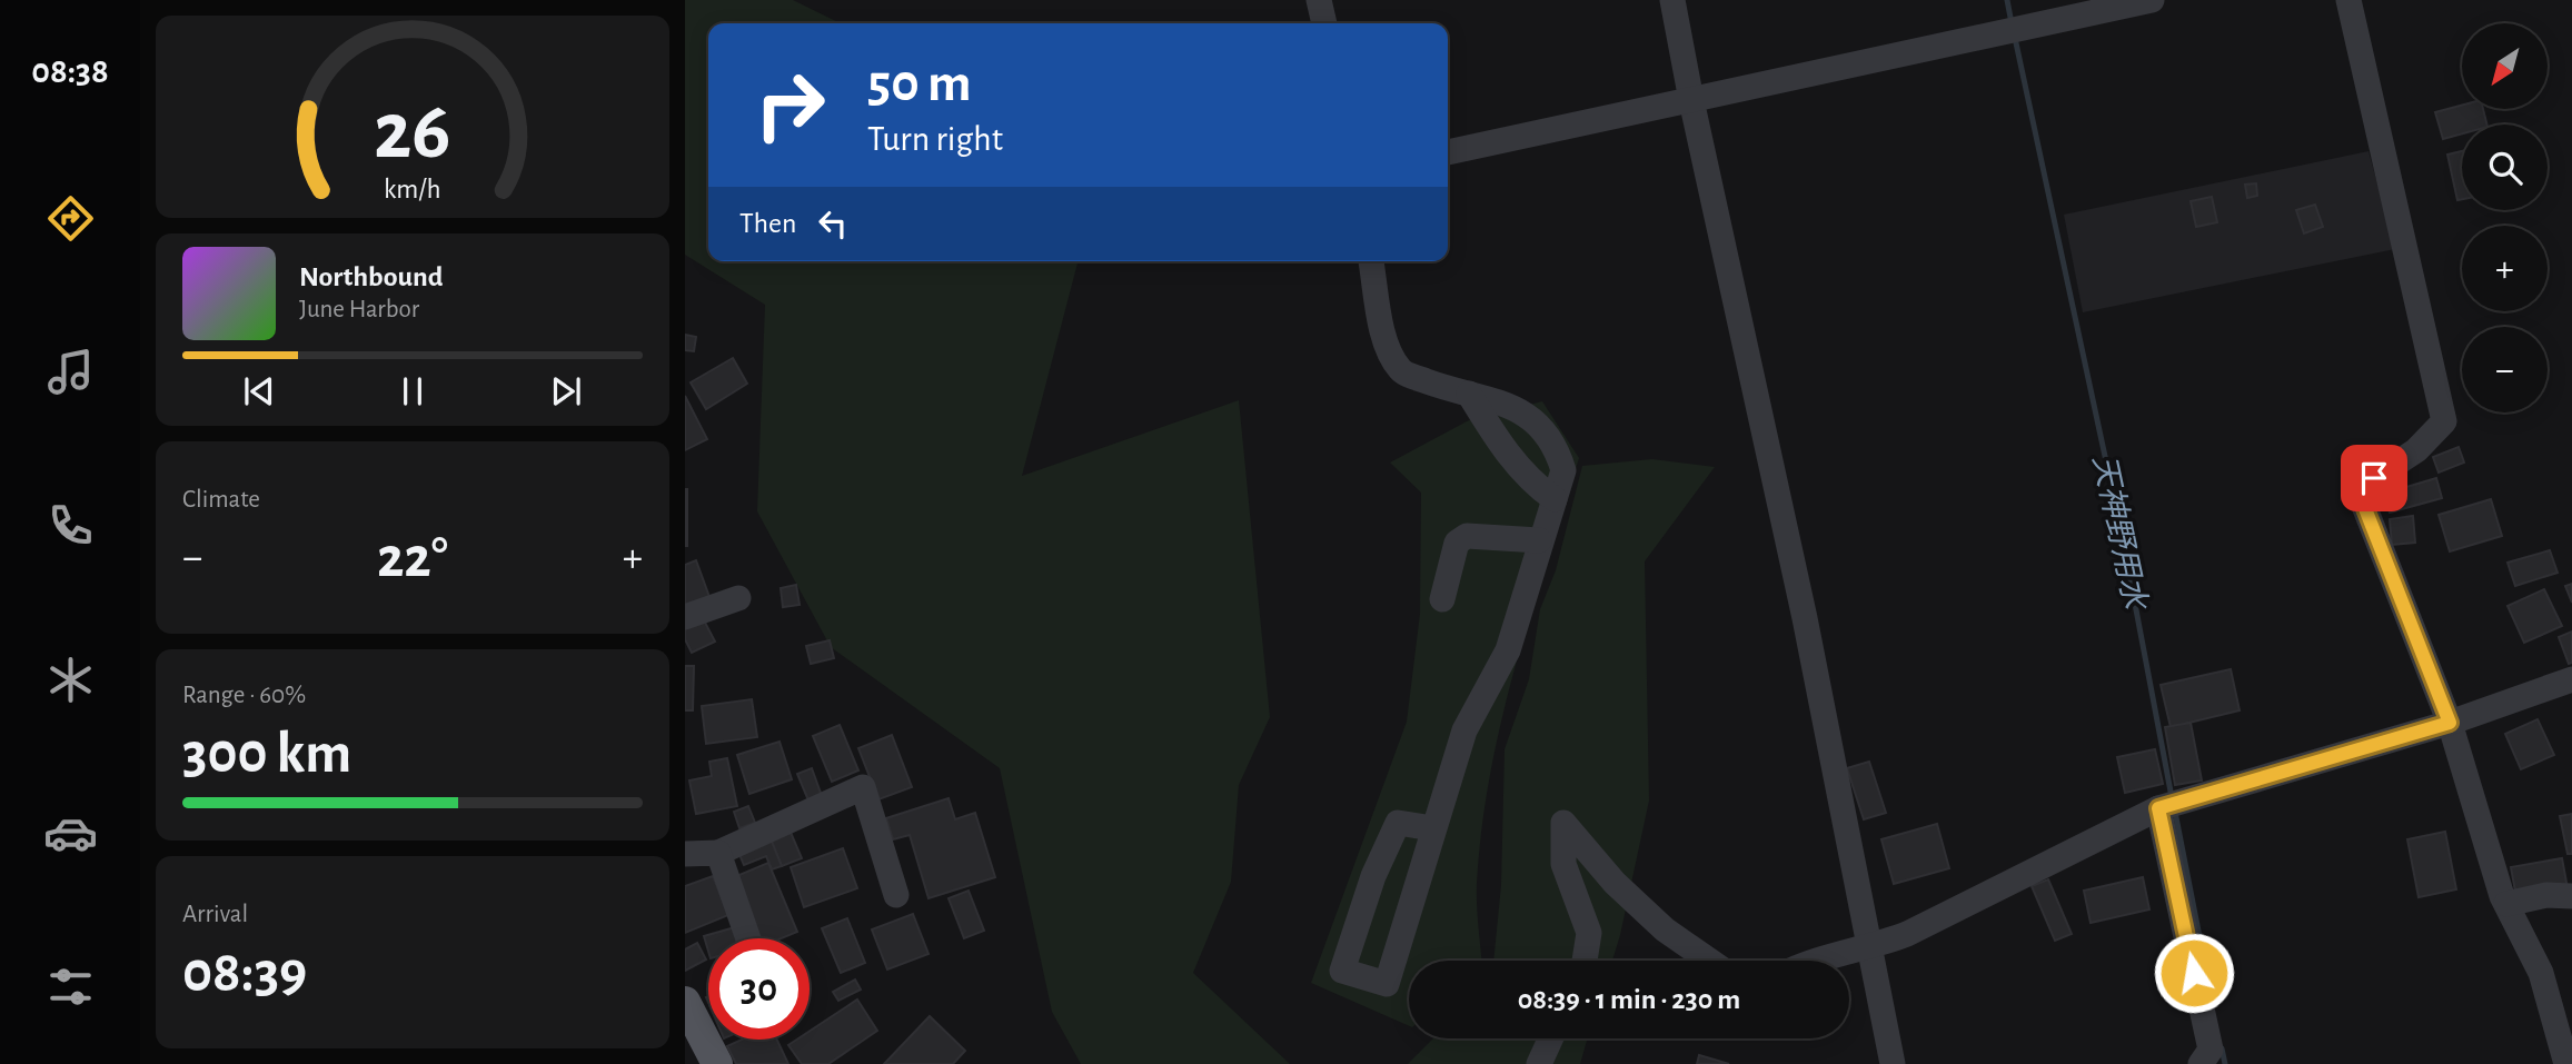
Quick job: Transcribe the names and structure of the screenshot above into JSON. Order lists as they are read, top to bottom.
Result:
{
  "water": ["天神野用水"],
  "north": "bottom left",
  "page": {
    "tabs": "08:38",
    "map_buttons": ["+", "−"],
    "turn": ["50 m", "Turn right"],
    "then": "Then",
    "song": ["Northbound", "June Harbor"],
    "tile": [
      "Climate",
      ["Range · 60%", "300 km"],
      ["Arrival", "08:39"]
    ],
    "heat": ["−", "22°", "+"],
    "limit": "30",
    "trip": "08:39 · 1 min · 230 m",
    "gauge": ["26", "km/h"]
  }
}
